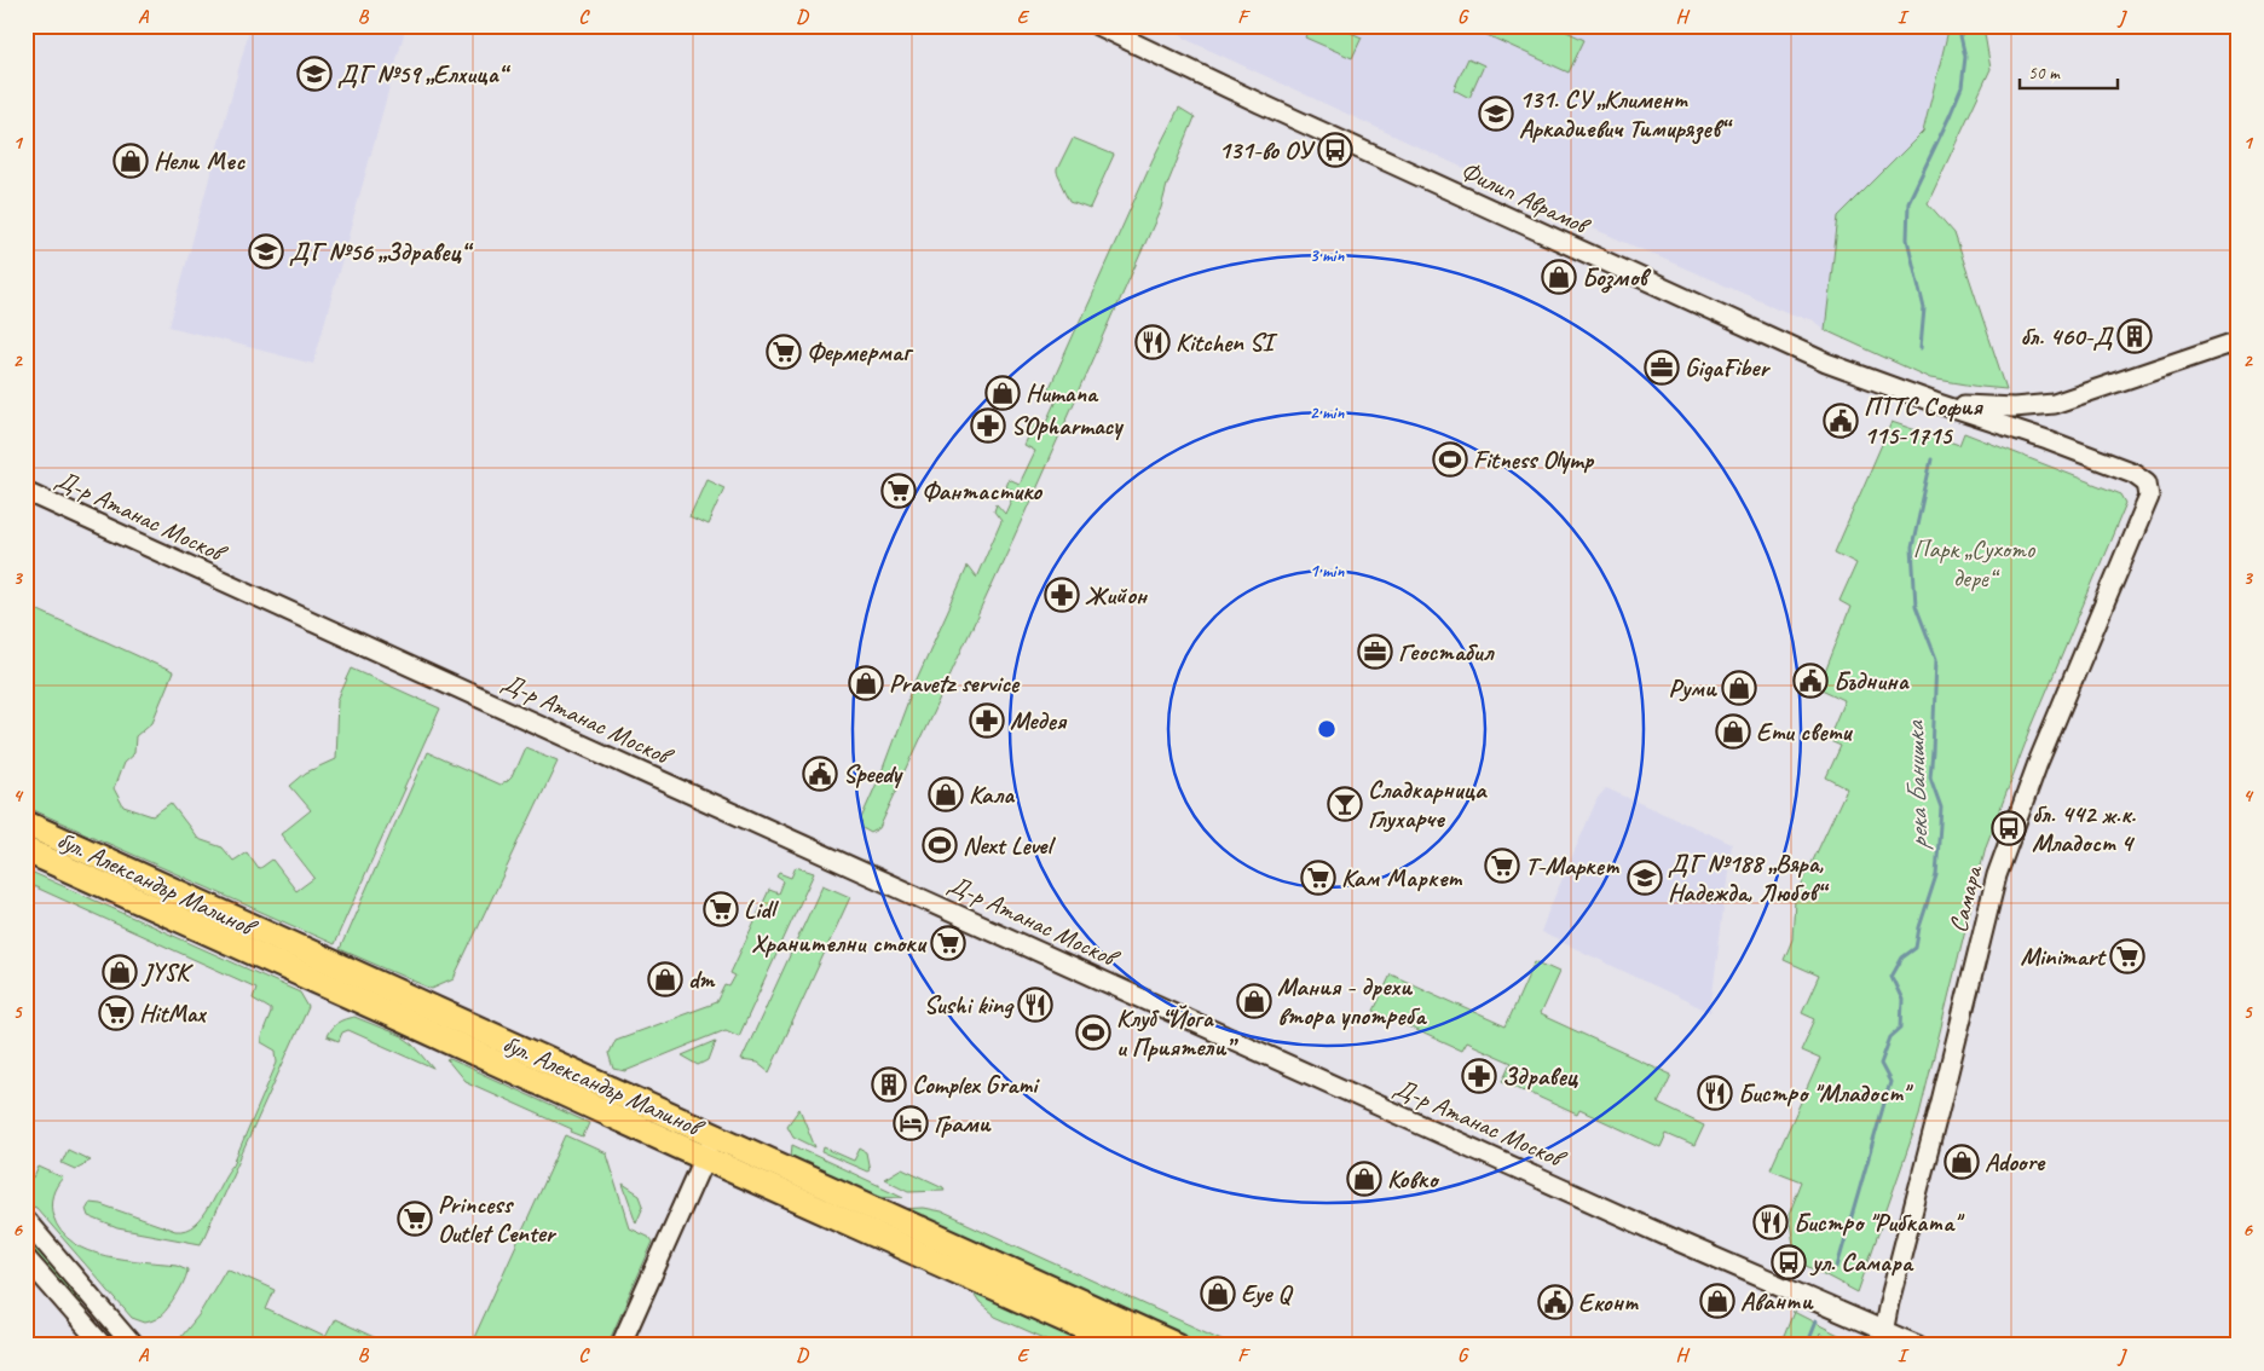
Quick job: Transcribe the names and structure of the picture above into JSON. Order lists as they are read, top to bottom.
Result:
{
  "streets": {
    "main road": ["бул. Александър Малинов"],
    "street": ["Филип Аврамов", "Д-р Атанас Москов", "Самара"]
  },
  "crossings": [
    ["Д-р Атанас Москов", "Самара"]
  ],
  "water": ["река Банишка"],
  "parks": ["Парк „Сухото дере“"],
  "places": {
    "school or university": [
      "ДГ №59 „Елхица“",
      "131. СУ „Климент Аркадиевич Тимирязев“",
      "ДГ №56 „Здравец“",
      "ДГ №188 „Вяра, Надежда, Любов“"
    ],
    "bus stop": ["131-во ОУ", "бл. 442 ж.к. Младост 4", "ул. Самара"],
    "shop": [
      "Нели Мес",
      "Бозмов",
      "Humana",
      "Pravetz service",
      "Руми",
      "Ети свети",
      "Кала",
      "JYSK",
      "dm",
      "Мания - дрехи втора употреба",
      "Adoore",
      "Ковко",
      "Eye Q",
      "Аванти"
    ],
    "building": ["бл. 460-Д", "Complex Grami"],
    "restaurant": [
      "Kitchen SI",
      "Sushi king",
      "Бистро \"Младост\"",
      "Бистро \"Рибката\""
    ],
    "supermarket": [
      "Фермермаг",
      "Фантастико",
      "Т-Маркет",
      "Кам Маркет",
      "Lidl",
      "Хранителни стоки",
      "Minimart",
      "HitMax",
      "Princess Outlet Center"
    ],
    "office": ["GigaFiber", "Геостабил"],
    "public building": [
      "ПТТС София 115-1715",
      "Бъднина",
      "Speedy",
      "Еконт"
    ],
    "pharmacy": [
      "SOpharmacy",
      "Жийон",
      "Медея",
      "Здравец"
    ],
    "sports": ["Fitness Olymp", "Next Level", "Клуб “Йога и Приятели”"],
    "bar": ["Сладкарница Глухарче"],
    "hotel": ["Грами"]
  },
  "scale_bar": "50 m",
  "grid": {
    "columns": [
      "A",
      "B",
      "C",
      "D",
      "E",
      "F",
      "G",
      "H",
      "I",
      "J"
    ],
    "rows": [
      "1",
      "2",
      "3",
      "4",
      "5",
      "6"
    ]
  },
  "rings": ["3 min", "2 min", "1 min"]
}
